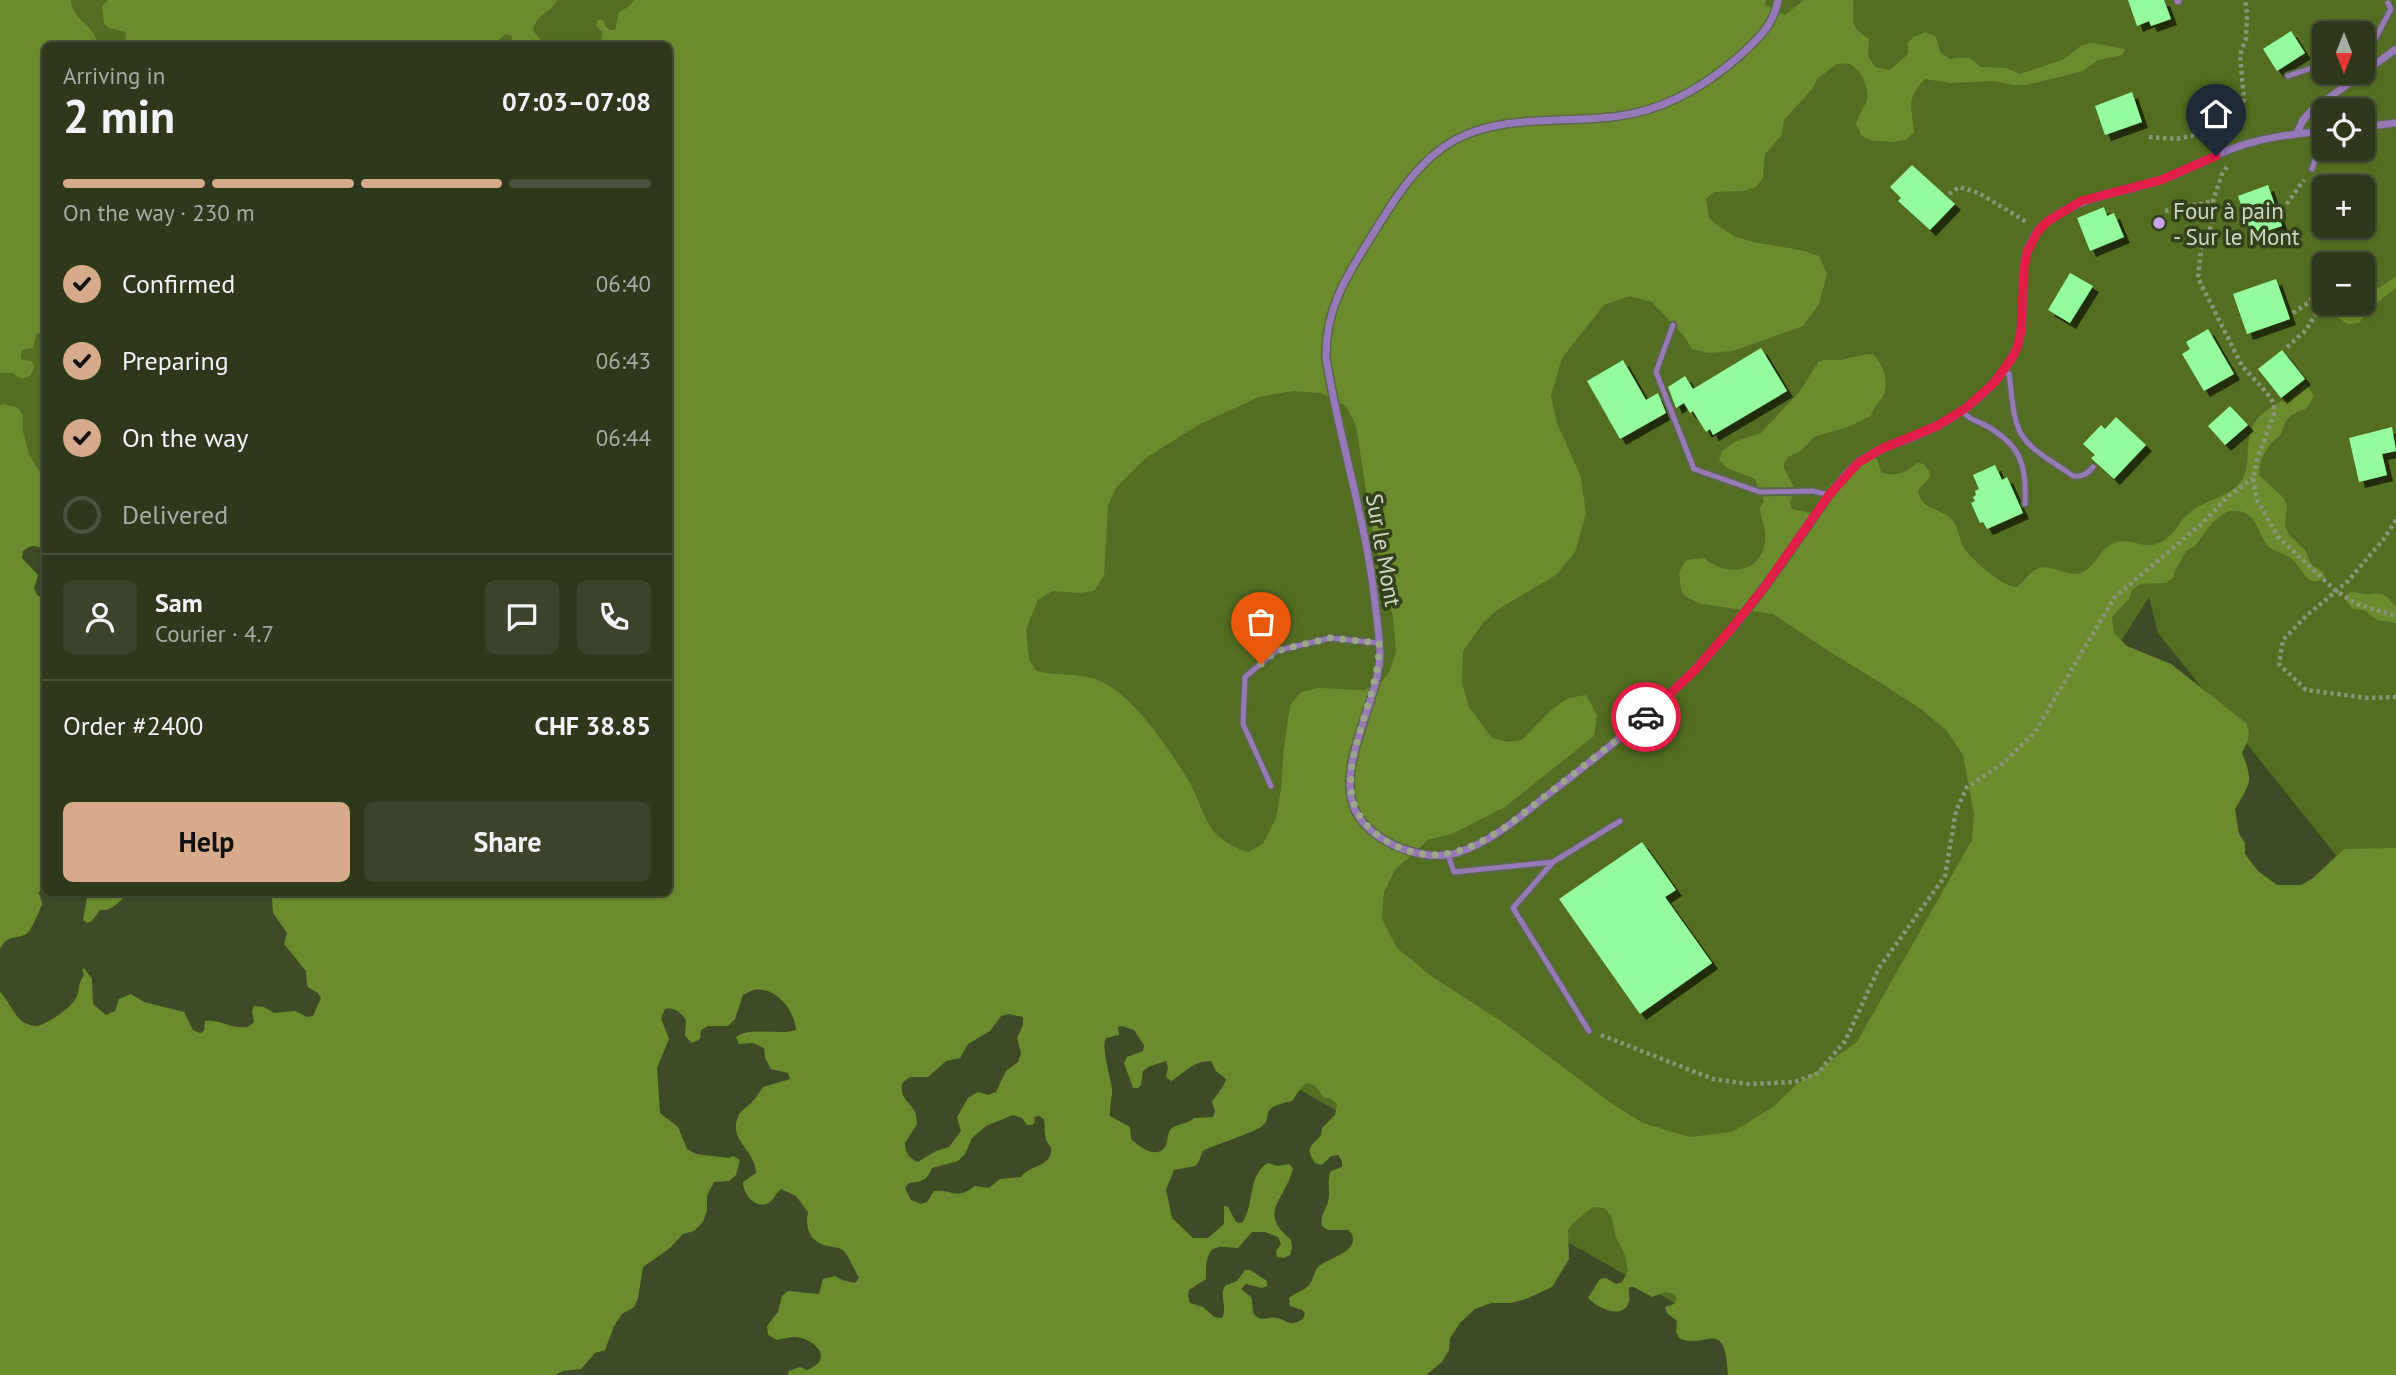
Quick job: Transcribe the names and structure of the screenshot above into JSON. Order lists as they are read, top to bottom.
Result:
{
  "streets": {
    "street": ["Sur le Mont"]
  },
  "places": ["Four à pain - Sur le Mont"],
  "north": "bottom",
  "page": {
    "map_buttons": ["+", "−"],
    "heading": ["2 min", "Arriving in", "07:03–07:08"],
    "panel": [
      "Sam",
      "Courier · 4.7",
      "Order #2400",
      "CHF 38.85"
    ],
    "bar": "On the way · 230 m",
    "list": [
      ["Confirmed", "06:40"],
      ["Preparing", "06:43"],
      ["On the way", "06:44"],
      "Delivered"
    ],
    "buttons": ["Help", "Share"]
  }
}
